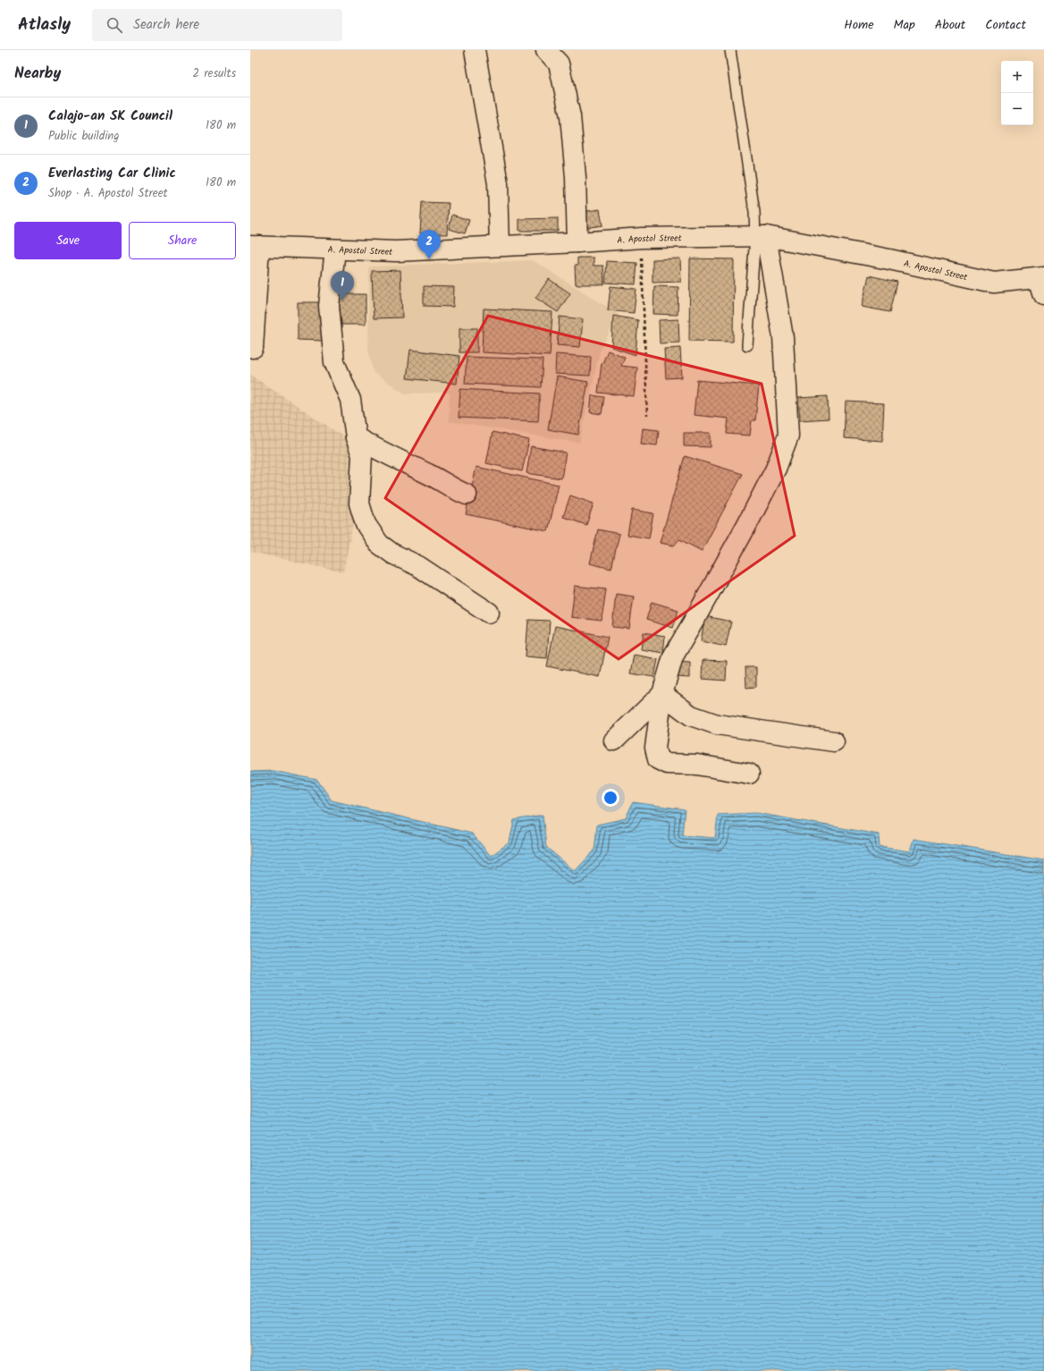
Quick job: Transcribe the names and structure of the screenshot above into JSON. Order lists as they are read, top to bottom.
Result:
{
  "streets": {
    "street": ["A. Apostol Street"]
  },
  "page": {
    "header": "Atlasly",
    "search": "Search here",
    "nav": [
      "Home",
      "Map",
      "About",
      "Contact"
    ],
    "heading": ["Nearby", "2 results"],
    "map_buttons": ["+", "−"],
    "list": [
      {
        "mark": "1",
        "name": "Calajo-an SK Council",
        "note": "Public building",
        "value": "180 m"
      },
      {
        "mark": "2",
        "name": "Everlasting Car Clinic",
        "note": "Shop · A. Apostol Street",
        "value": "180 m"
      }
    ],
    "buttons": ["Save", "Share"],
    "pins": ["2", "1"]
  }
}
